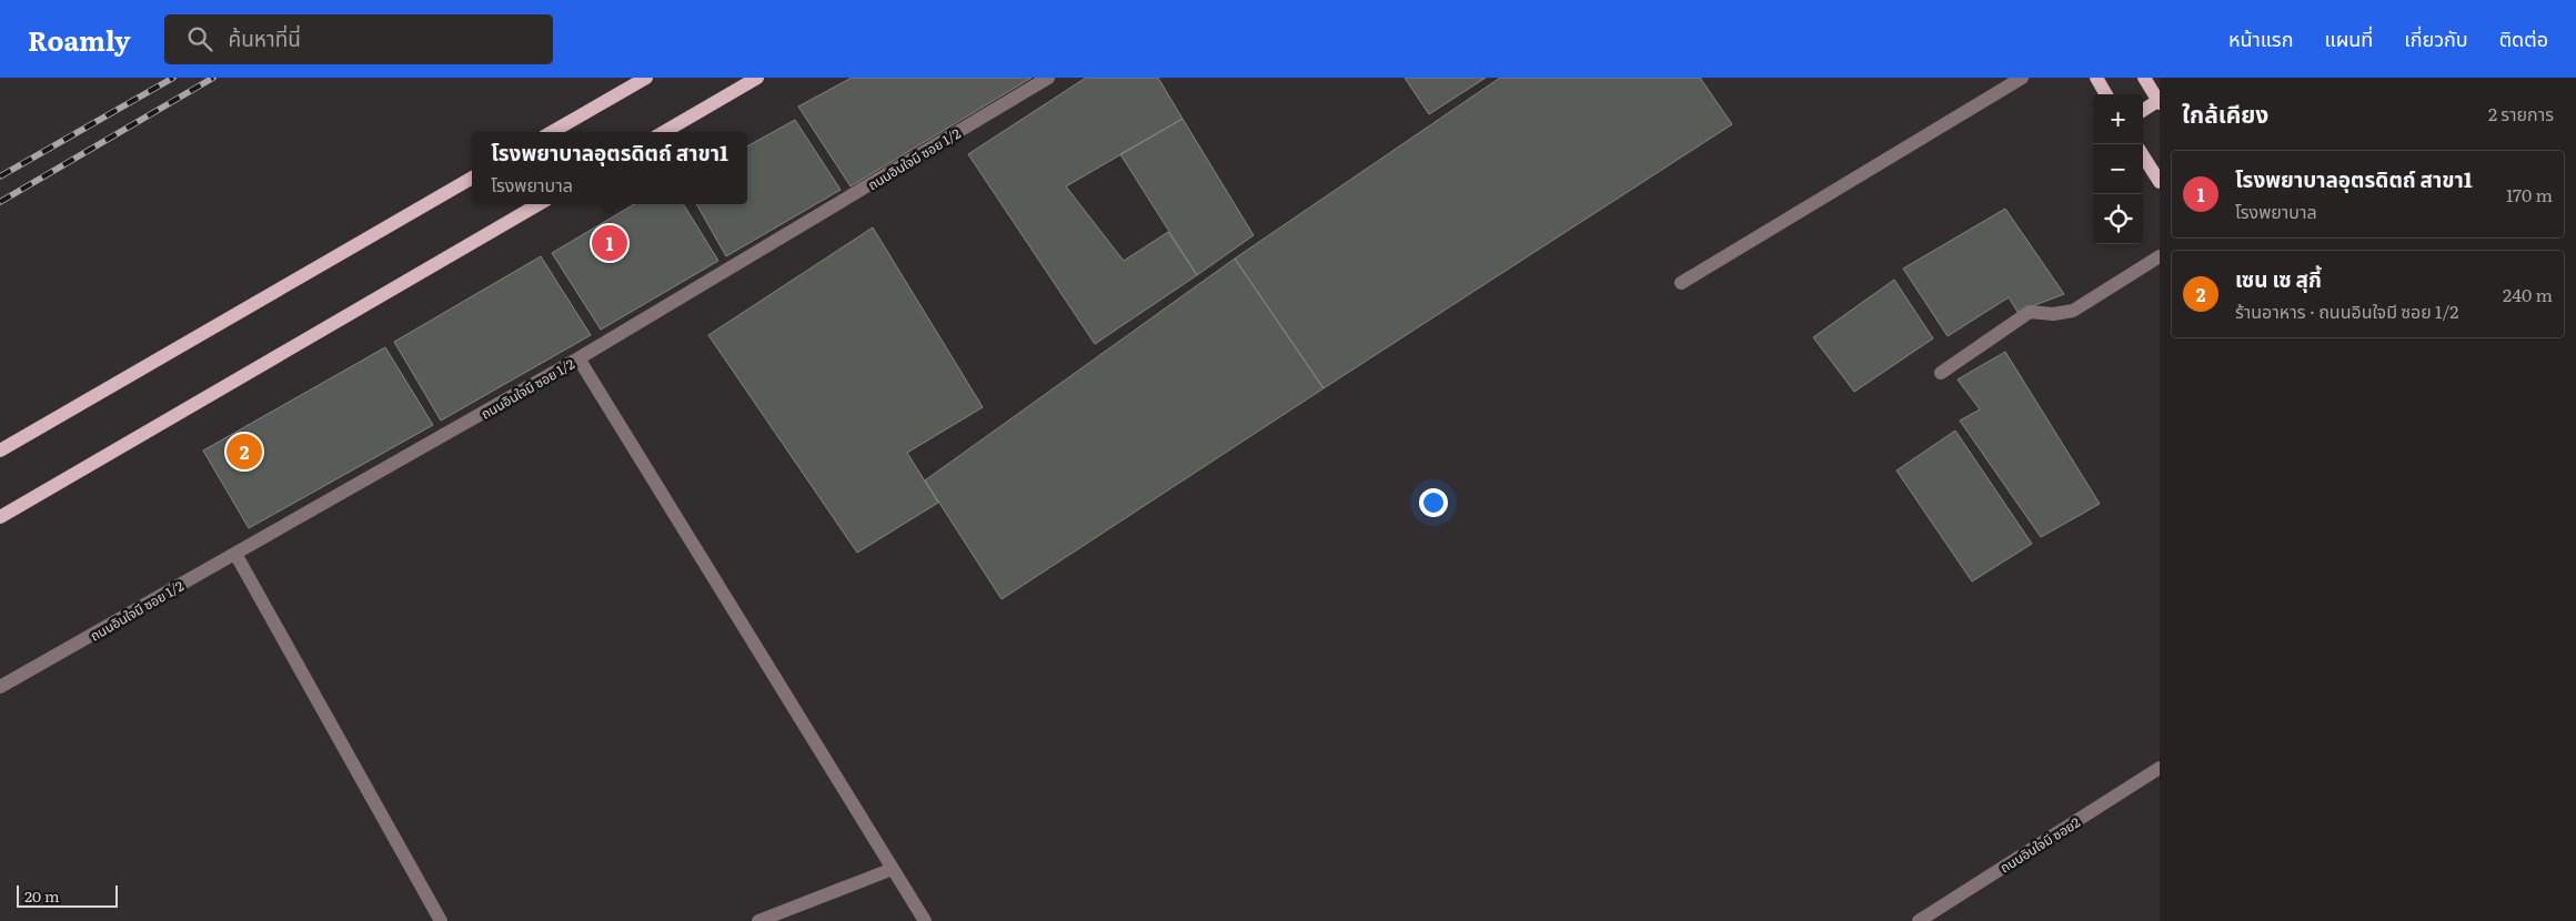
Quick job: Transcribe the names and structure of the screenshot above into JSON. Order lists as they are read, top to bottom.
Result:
{
  "streets": {
    "street": ["ถนนอินใจมี ซอย 1/2", "ถนนอินใจมี ซอย2"]
  },
  "scale_bar": "20 m",
  "page": {
    "header": "Roamly",
    "search": "ค้นหาที่นี่",
    "nav": [
      "หน้าแรก",
      "แผนที่",
      "เกี่ยวกับ",
      "ติดต่อ"
    ],
    "heading": ["ใกล้เคียง", "2 รายการ"],
    "map_buttons": ["+", "−"],
    "popup": ["โรงพยาบาลอุตรดิตถ์ สาขา1", "โรงพยาบาล"],
    "list": [
      {
        "mark": "1",
        "name": "โรงพยาบาลอุตรดิตถ์ สาขา1",
        "note": "โรงพยาบาล",
        "value": "170 m"
      },
      {
        "mark": "2",
        "name": "เซน เซ สุกี้",
        "note": "ร้านอาหาร · ถนนอินใจมี ซอย 1/2",
        "value": "240 m"
      }
    ],
    "pins": ["1", "2"],
    "scale": "20 m"
  }
}
